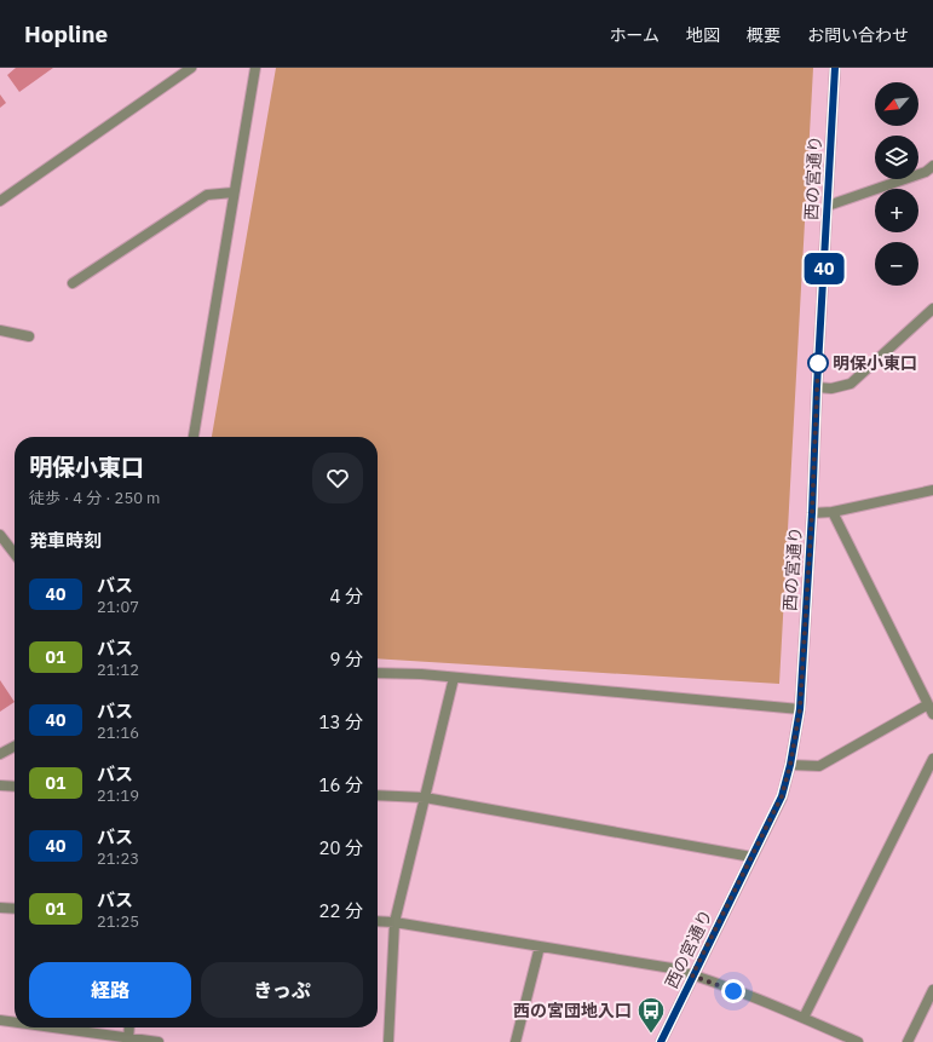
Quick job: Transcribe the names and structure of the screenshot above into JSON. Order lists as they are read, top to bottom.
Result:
{
  "streets": {
    "street": ["西の宮通り"]
  },
  "places": {
    "other": ["明保小東口"],
    "bus stop": ["西の宮団地入口"]
  },
  "lines": ["bus line 40"],
  "north": "bottom left",
  "page": {
    "header": "Hopline",
    "nav": [
      "ホーム",
      "地図",
      "概要",
      "お問い合わせ"
    ],
    "on_map": "40",
    "map_buttons": ["+", "−"],
    "heading": [
      ["明保小東口", "徒歩 · 4 分 · 250 m"],
      "発車時刻"
    ],
    "list": [
      {
        "mark": "40",
        "name": "バス",
        "note": "21:07",
        "value": "4 分"
      },
      {
        "mark": "01",
        "name": "バス",
        "note": "21:12",
        "value": "9 分"
      },
      {
        "mark": "40",
        "name": "バス",
        "note": "21:16",
        "value": "13 分"
      },
      {
        "mark": "01",
        "name": "バス",
        "note": "21:19",
        "value": "16 分"
      },
      {
        "mark": "40",
        "name": "バス",
        "note": "21:23",
        "value": "20 分"
      },
      {
        "mark": "01",
        "name": "バス",
        "note": "21:25",
        "value": "22 分"
      }
    ],
    "buttons": ["経路", "きっぷ"]
  }
}
